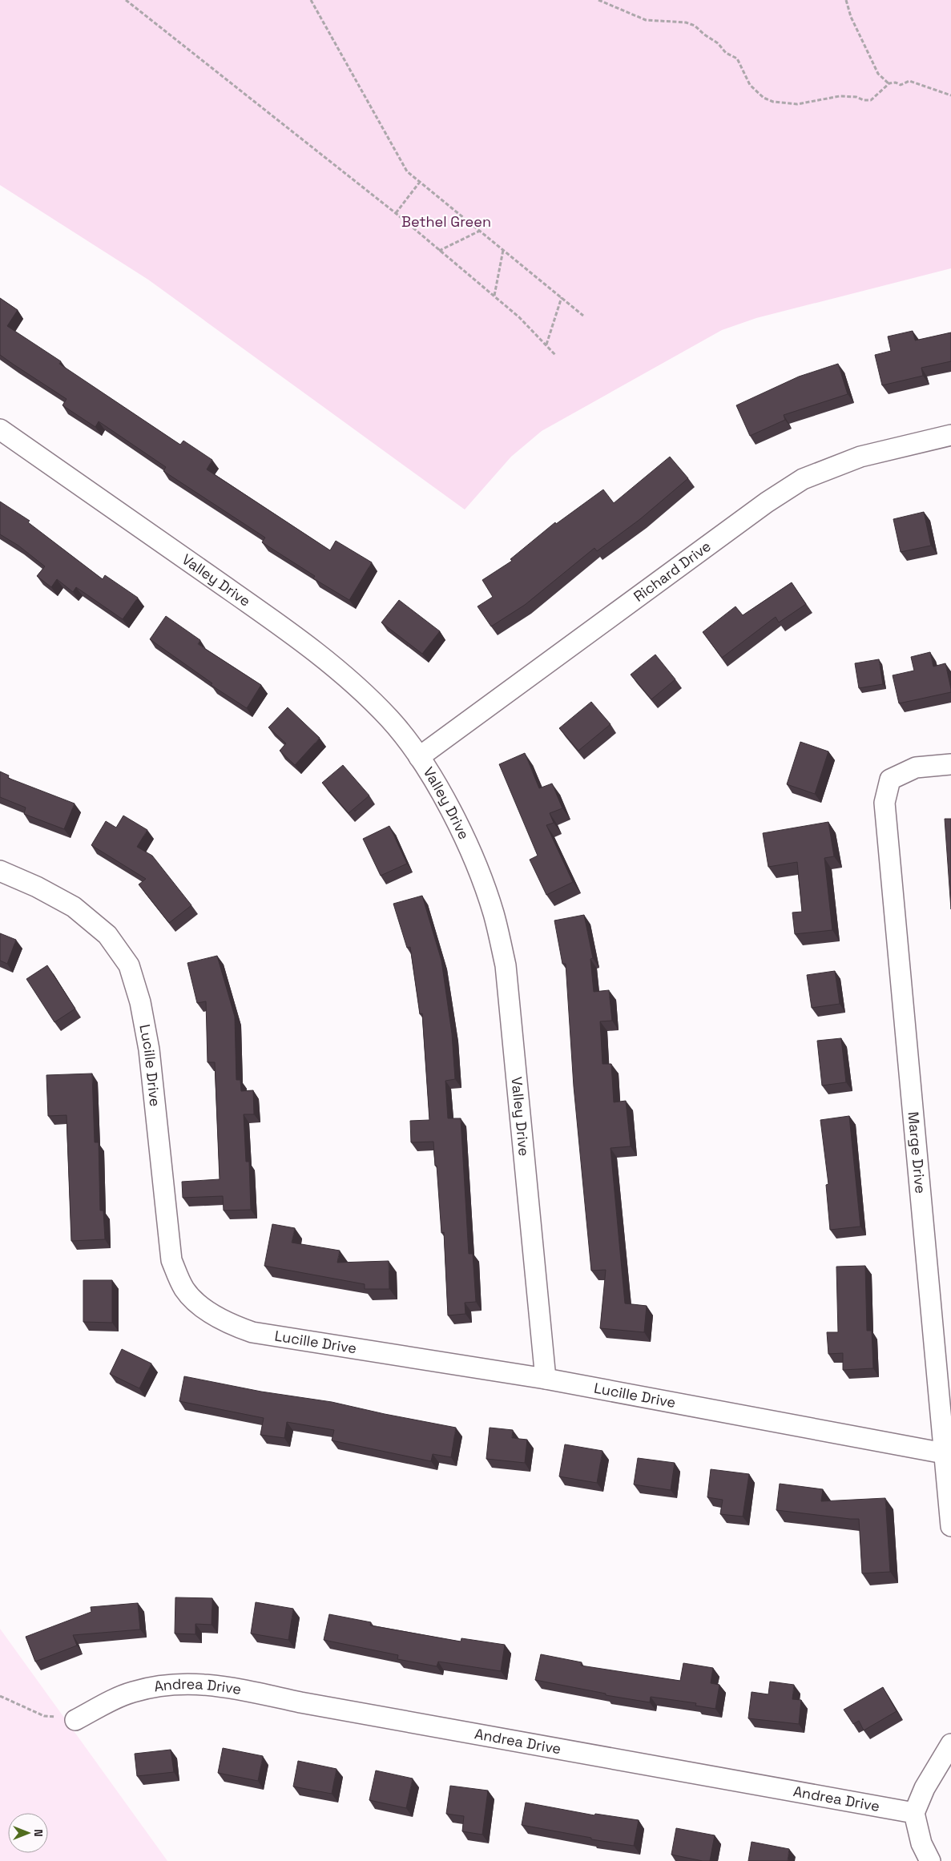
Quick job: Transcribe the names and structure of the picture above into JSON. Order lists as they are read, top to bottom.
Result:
{
  "streets": {
    "street": [
      "Richard Drive",
      "Valley Drive",
      "Lucille Drive",
      "Marge Drive",
      "Andrea Drive"
    ]
  },
  "crossings": [
    ["Richard Drive", "Valley Drive"],
    ["Valley Drive", "Lucille Drive"],
    ["Lucille Drive", "Marge Drive"]
  ],
  "parks": ["Bethel Green"],
  "north": "right"
}
